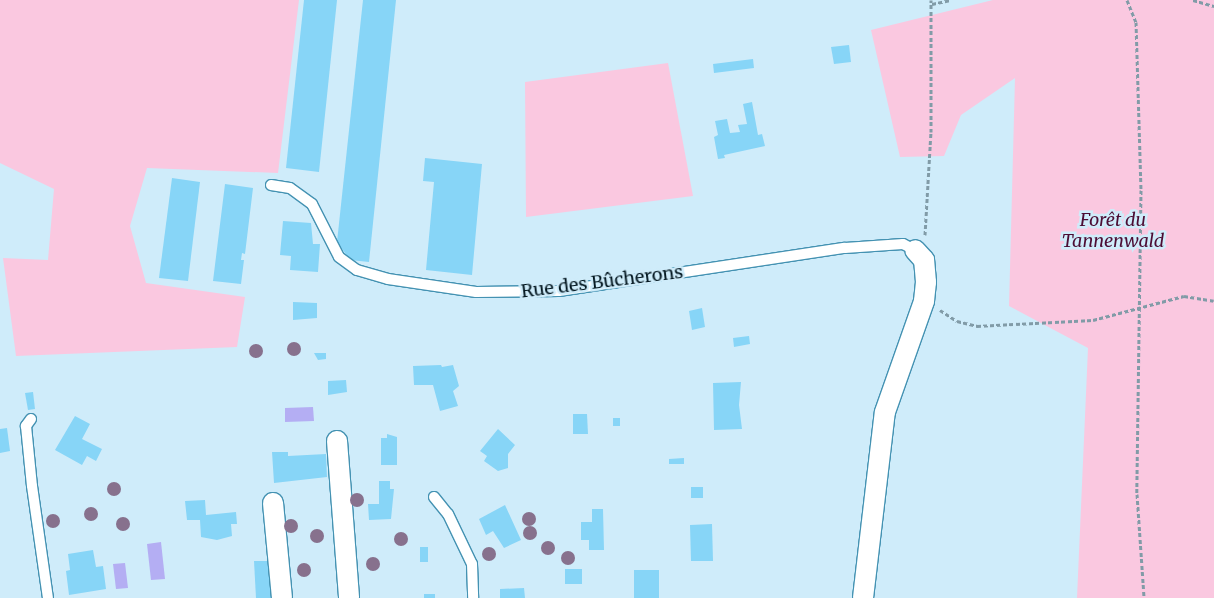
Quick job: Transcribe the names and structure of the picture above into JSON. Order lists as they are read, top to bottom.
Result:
{
  "streets": {
    "lane": ["Rue des Bûcherons"]
  },
  "parks": ["Forêt du Tannenwald"]
}
